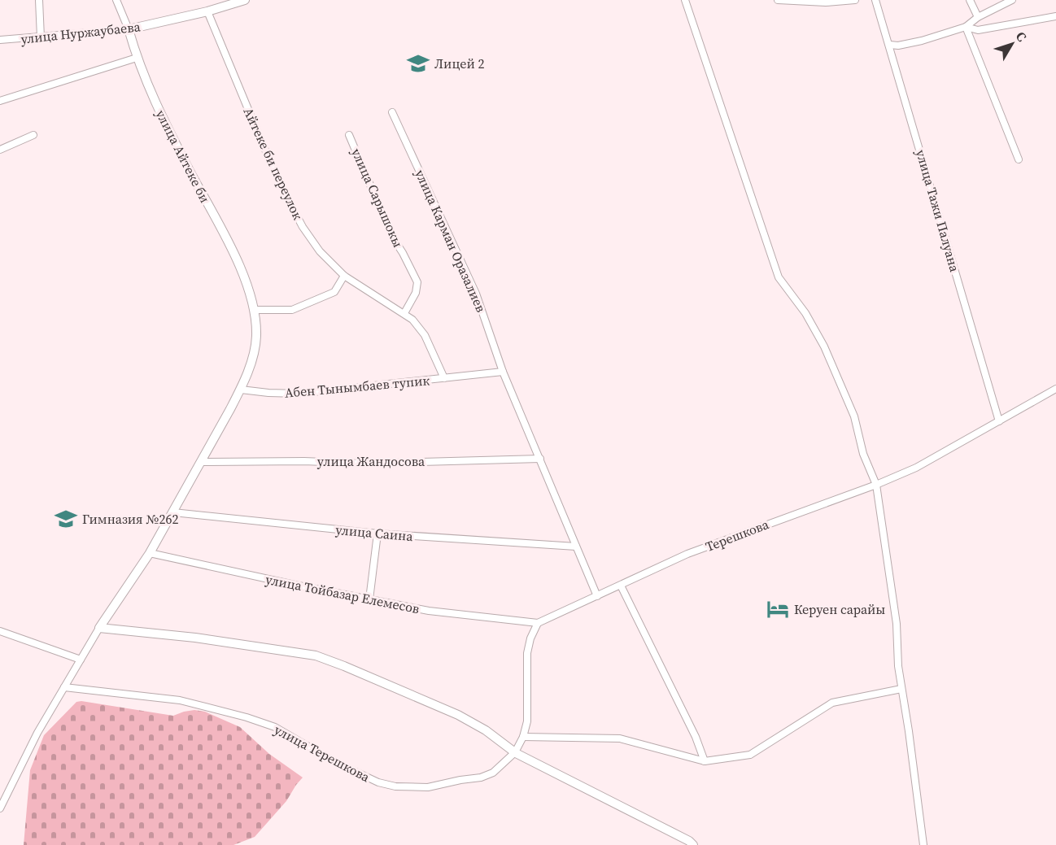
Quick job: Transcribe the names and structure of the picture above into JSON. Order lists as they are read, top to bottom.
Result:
{
  "streets": {
    "street": [
      "улица Нуржаубаева",
      "улица Айтеке би",
      "Айтеке би переулок",
      "улица Сарышокы",
      "улица Тажи Палуана",
      "улица Карман Оразалиев",
      "Абен Тынымбаев тупик",
      "улица Жандосова",
      "улица Саина",
      "Терешкова",
      "улица Тойбазар Елемесов",
      "улица Терешкова"
    ]
  },
  "crossings": [
    ["улица Нуржаубаева", "улица Айтеке би"],
    ["улица Нуржаубаева", "Айтеке би переулок"],
    ["улица Айтеке би", "Абен Тынымбаев тупик"],
    ["улица Айтеке би", "улица Жандосова"],
    ["улица Айтеке би", "улица Саина"],
    ["улица Айтеке би", "улица Тойбазар Елемесов"],
    ["Айтеке би переулок", "улица Сарышокы"],
    ["Айтеке би переулок", "Абен Тынымбаев тупик"],
    ["улица Тажи Палуана", "Терешкова"],
    ["улица Карман Оразалиев", "Абен Тынымбаев тупик"],
    ["улица Карман Оразалиев", "улица Жандосова"],
    ["улица Карман Оразалиев", "улица Саина"],
    ["улица Карман Оразалиев", "Терешкова"],
    ["Терешкова", "улица Тойбазар Елемесов"]
  ],
  "places": {
    "school or university": ["Лицей 2", "Гимназия №262"],
    "hotel": ["Керуен сарайы"]
  },
  "north": "top right"
}
